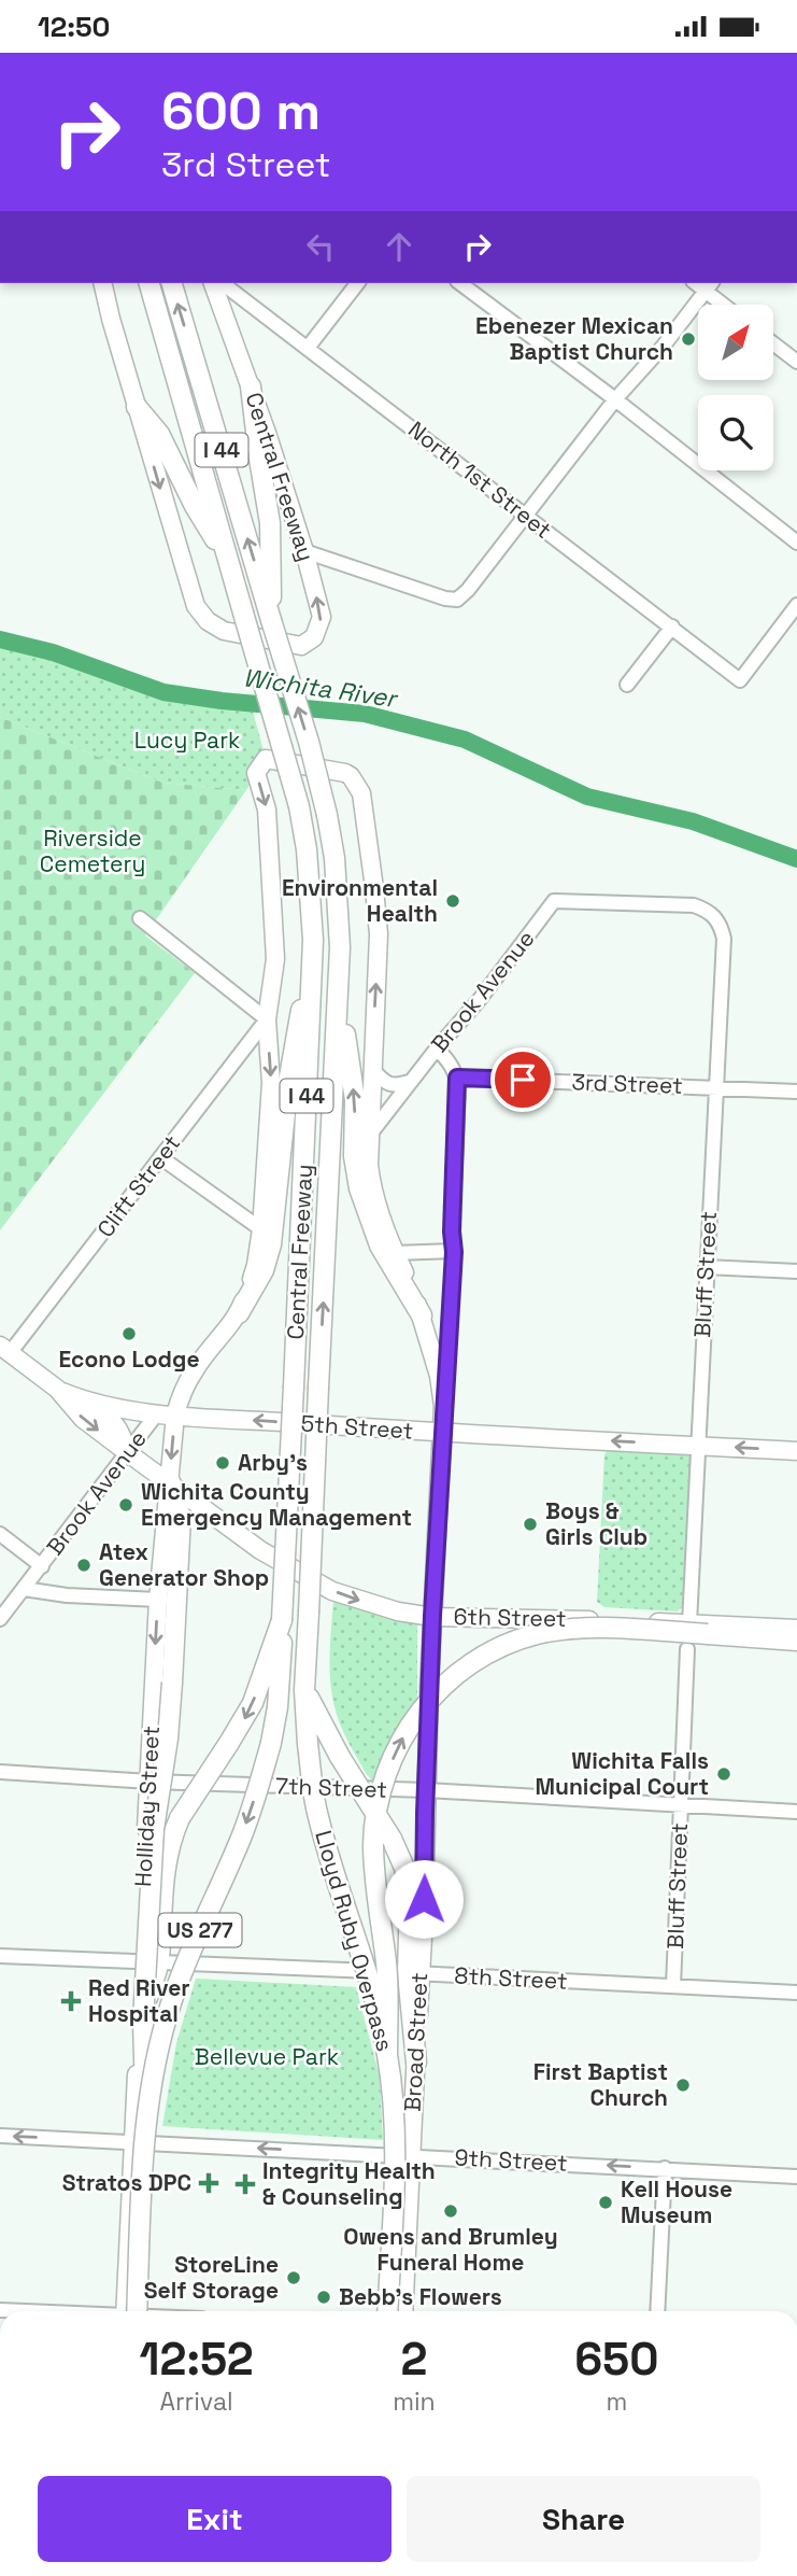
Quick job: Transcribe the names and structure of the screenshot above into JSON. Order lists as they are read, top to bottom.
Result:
{
  "streets": {
    "highway": [
      "I 44",
      "Central Freeway",
      "US 277",
      "Lloyd Ruby Overpass"
    ],
    "main road": [
      "Brook Avenue",
      "5th Street",
      "6th Street",
      "Holliday Street",
      "Broad Street"
    ],
    "street": [
      "North 1st Street",
      "3rd Street",
      "Clift Street",
      "Bluff Street",
      "7th Street",
      "8th Street",
      "9th Street"
    ]
  },
  "crossings": [
    ["Central Freeway", "Brook Avenue"],
    ["Central Freeway", "Clift Street"],
    ["Central Freeway", "Holliday Street"],
    ["Central Freeway", "US 277"],
    ["Central Freeway", "Lloyd Ruby Overpass"],
    ["Central Freeway", "Broad Street"],
    ["Brook Avenue", "Bluff Street"],
    ["Brook Avenue", "5th Street"],
    ["Brook Avenue", "6th Street"],
    ["Brook Avenue", "Holliday Street"],
    ["3rd Street", "Bluff Street"],
    ["3rd Street", "Broad Street"],
    ["Bluff Street", "5th Street"],
    ["Bluff Street", "6th Street"],
    ["Bluff Street", "7th Street"],
    ["Bluff Street", "8th Street"],
    ["5th Street", "6th Street"],
    ["5th Street", "Holliday Street"],
    ["5th Street", "Broad Street"],
    ["6th Street", "Holliday Street"],
    ["6th Street", "Broad Street"],
    ["7th Street", "Holliday Street"],
    ["7th Street", "Broad Street"],
    ["Holliday Street", "8th Street"],
    ["Holliday Street", "9th Street"],
    ["8th Street", "Broad Street"],
    ["Broad Street", "9th Street"]
  ],
  "one_way": ["5th Street", "6th Street", "9th Street"],
  "water": ["Wichita River"],
  "parks": ["Lucy Park", "Riverside Cemetery", "Bellevue Park"],
  "places": {
    "other": [
      "Ebenezer Mexican Baptist Church",
      "Environmental Health",
      "Econo Lodge",
      "Arby's",
      "Wichita County Emergency Management",
      "Boys & Girls Club",
      "Atex Generator Shop",
      "Wichita Falls Municipal Court",
      "First Baptist Church",
      "Kell House Museum",
      "Owens and Brumley Funeral Home",
      "StoreLine Self Storage",
      "Bebb's Flowers"
    ],
    "health": ["Red River Hospital", "Stratos DPC", "Integrity Health & Counseling"]
  },
  "north": "top right",
  "page": {
    "status": "12:50",
    "turn": ["600 m", "3rd Street"],
    "eta": [
      "12:52",
      "Arrival",
      "2",
      "min",
      "650",
      "m"
    ],
    "buttons": ["Exit", "Share"]
  }
}
